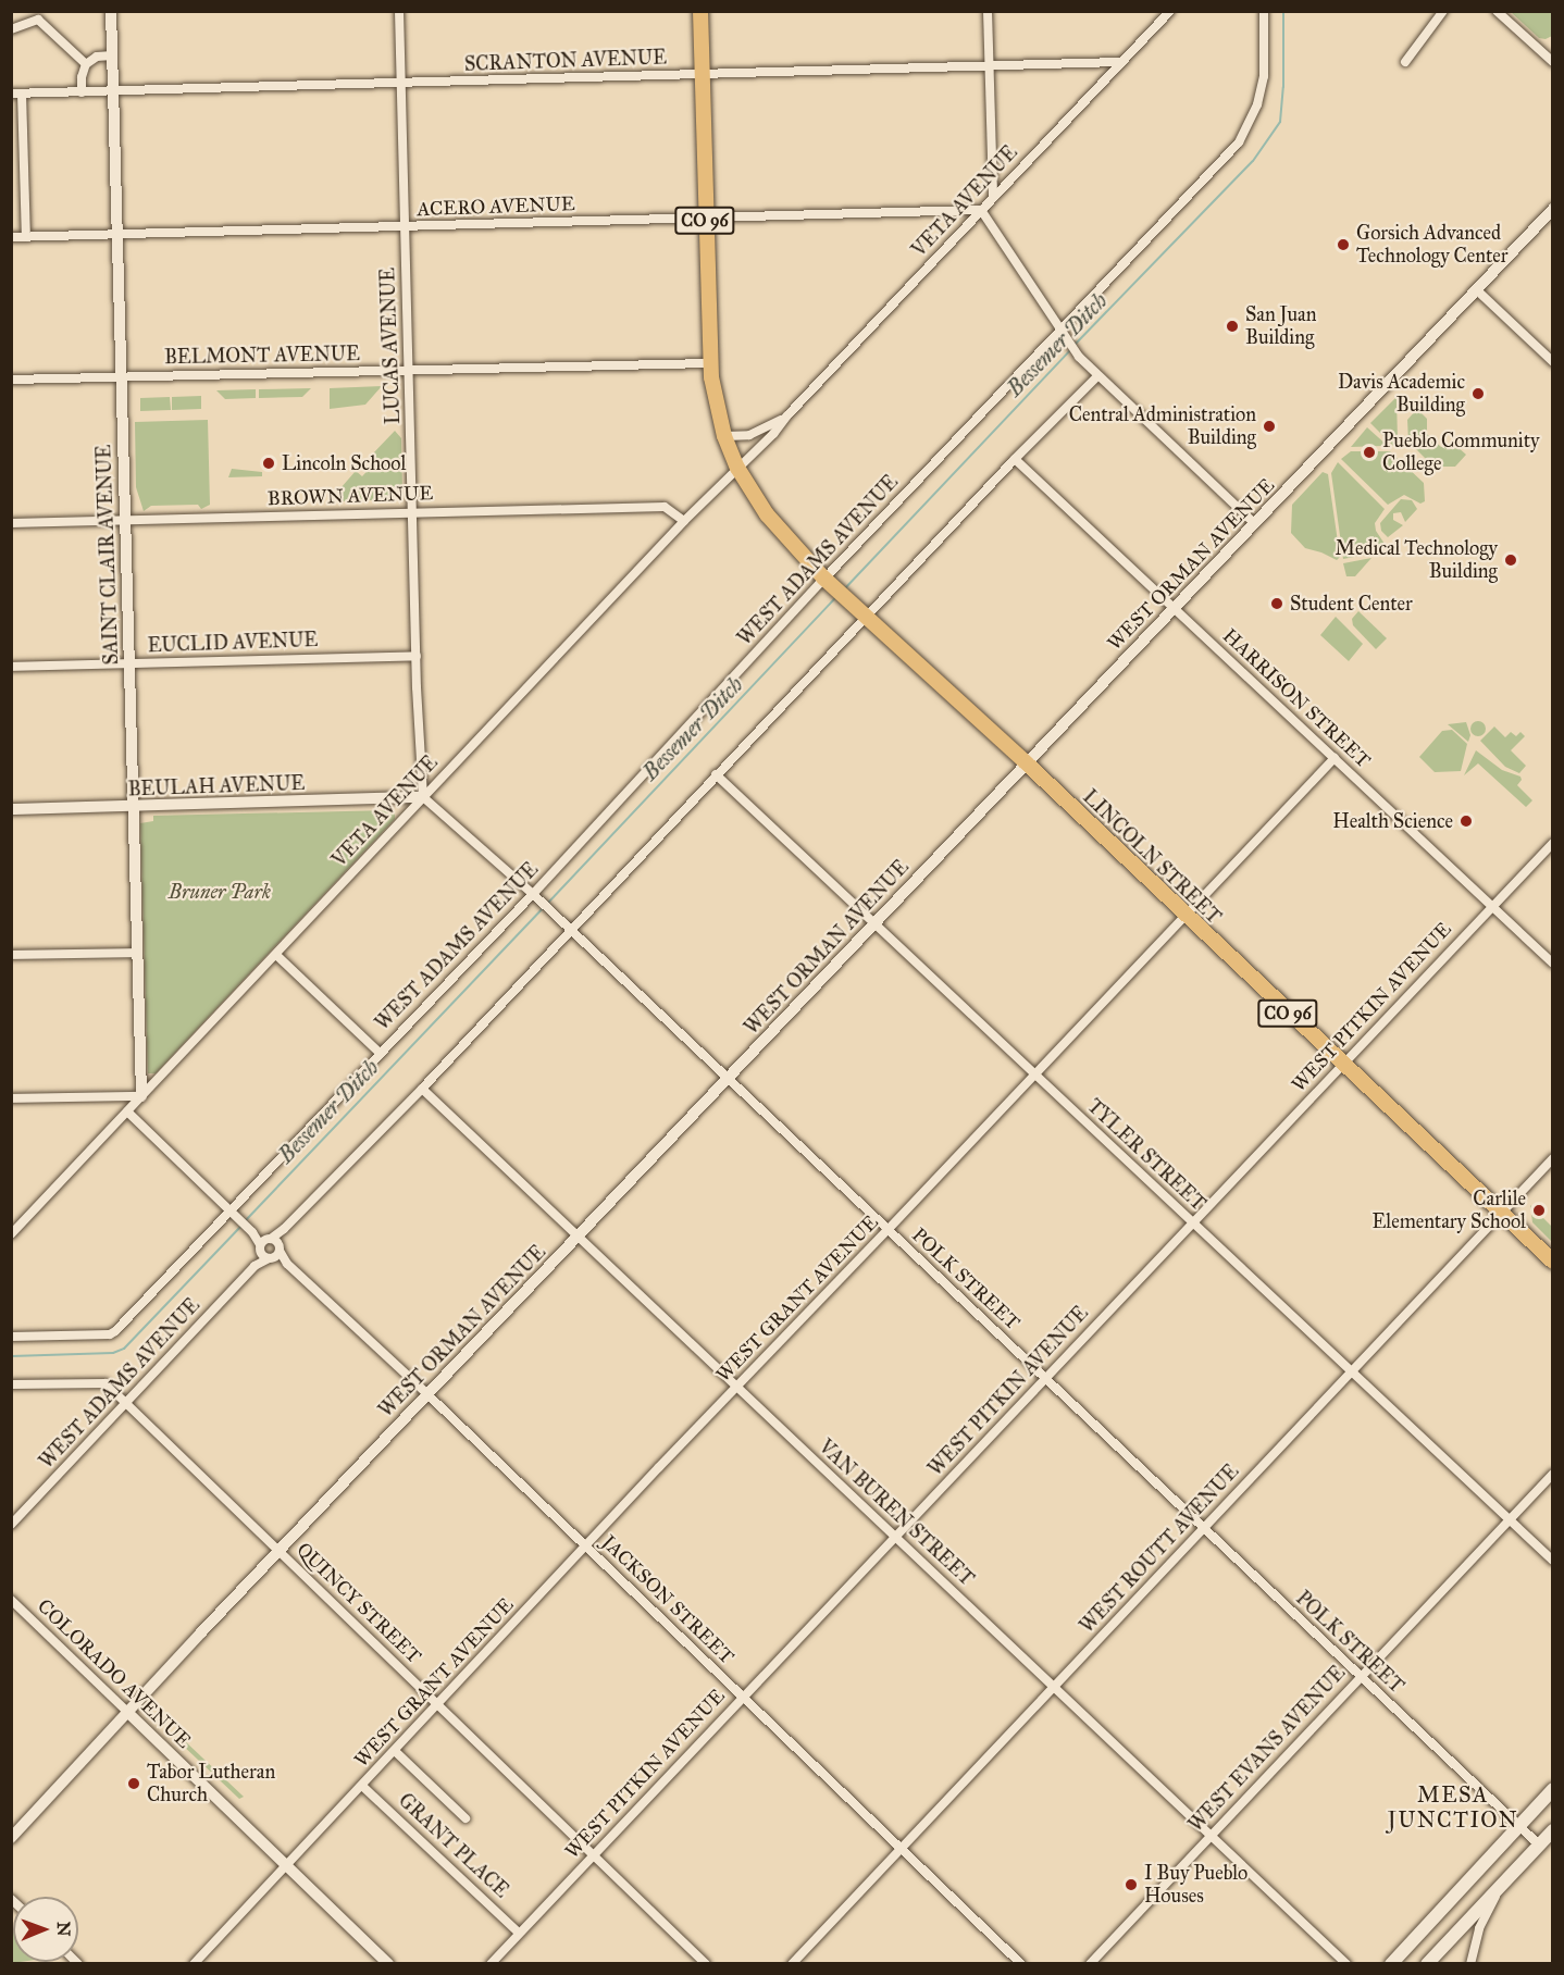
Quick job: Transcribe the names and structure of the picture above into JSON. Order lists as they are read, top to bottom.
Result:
{
  "streets": {
    "main road": ["CO 96", "LINCOLN STREET"],
    "street": [
      "SCRANTON AVENUE",
      "VETA AVENUE",
      "ACERO AVENUE",
      "LUCAS AVENUE",
      "BELMONT AVENUE",
      "BROWN AVENUE",
      "SAINT CLAIR AVENUE",
      "WEST ADAMS AVENUE",
      "WEST ORMAN AVENUE",
      "EUCLID AVENUE",
      "HARRISON STREET",
      "BEULAH AVENUE",
      "WEST PITKIN AVENUE",
      "TYLER STREET",
      "POLK STREET",
      "WEST GRANT AVENUE",
      "VAN BUREN STREET",
      "WEST ROUTT AVENUE",
      "JACKSON STREET",
      "QUINCY STREET",
      "COLORADO AVENUE",
      "WEST EVANS AVENUE",
      "GRANT PLACE"
    ]
  },
  "crossings": [
    ["SCRANTON AVENUE", "VETA AVENUE"],
    ["SCRANTON AVENUE", "CO 96"],
    ["SCRANTON AVENUE", "LUCAS AVENUE"],
    ["SCRANTON AVENUE", "SAINT CLAIR AVENUE"],
    ["VETA AVENUE", "ACERO AVENUE"],
    ["VETA AVENUE", "CO 96"],
    ["VETA AVENUE", "LUCAS AVENUE"],
    ["VETA AVENUE", "BROWN AVENUE"],
    ["VETA AVENUE", "SAINT CLAIR AVENUE"],
    ["VETA AVENUE", "BEULAH AVENUE"],
    ["VETA AVENUE", "LINCOLN STREET"],
    ["VETA AVENUE", "POLK STREET"],
    ["VETA AVENUE", "JACKSON STREET"],
    ["ACERO AVENUE", "CO 96"],
    ["ACERO AVENUE", "LUCAS AVENUE"],
    ["ACERO AVENUE", "SAINT CLAIR AVENUE"],
    ["CO 96", "BELMONT AVENUE"],
    ["CO 96", "LINCOLN STREET"],
    ["LUCAS AVENUE", "BELMONT AVENUE"],
    ["LUCAS AVENUE", "BROWN AVENUE"],
    ["LUCAS AVENUE", "EUCLID AVENUE"],
    ["LUCAS AVENUE", "BEULAH AVENUE"],
    ["LUCAS AVENUE", "POLK STREET"],
    ["BELMONT AVENUE", "SAINT CLAIR AVENUE"],
    ["BROWN AVENUE", "SAINT CLAIR AVENUE"],
    ["SAINT CLAIR AVENUE", "EUCLID AVENUE"],
    ["SAINT CLAIR AVENUE", "BEULAH AVENUE"],
    ["WEST ADAMS AVENUE", "HARRISON STREET"],
    ["WEST ADAMS AVENUE", "LINCOLN STREET"],
    ["WEST ADAMS AVENUE", "TYLER STREET"],
    ["WEST ADAMS AVENUE", "POLK STREET"],
    ["WEST ADAMS AVENUE", "VAN BUREN STREET"],
    ["WEST ADAMS AVENUE", "JACKSON STREET"],
    ["WEST ADAMS AVENUE", "QUINCY STREET"],
    ["WEST ORMAN AVENUE", "HARRISON STREET"],
    ["WEST ORMAN AVENUE", "LINCOLN STREET"],
    ["WEST ORMAN AVENUE", "TYLER STREET"],
    ["WEST ORMAN AVENUE", "POLK STREET"],
    ["WEST ORMAN AVENUE", "VAN BUREN STREET"],
    ["WEST ORMAN AVENUE", "JACKSON STREET"],
    ["WEST ORMAN AVENUE", "QUINCY STREET"],
    ["WEST ORMAN AVENUE", "COLORADO AVENUE"],
    ["HARRISON STREET", "WEST PITKIN AVENUE"],
    ["HARRISON STREET", "WEST GRANT AVENUE"],
    ["BEULAH AVENUE", "POLK STREET"],
    ["LINCOLN STREET", "WEST PITKIN AVENUE"],
    ["LINCOLN STREET", "WEST GRANT AVENUE"],
    ["LINCOLN STREET", "WEST ROUTT AVENUE"],
    ["WEST PITKIN AVENUE", "TYLER STREET"],
    ["WEST PITKIN AVENUE", "POLK STREET"],
    ["WEST PITKIN AVENUE", "VAN BUREN STREET"],
    ["WEST PITKIN AVENUE", "JACKSON STREET"],
    ["WEST PITKIN AVENUE", "QUINCY STREET"],
    ["WEST PITKIN AVENUE", "GRANT PLACE"],
    ["TYLER STREET", "WEST GRANT AVENUE"],
    ["TYLER STREET", "WEST ROUTT AVENUE"],
    ["TYLER STREET", "WEST EVANS AVENUE"],
    ["POLK STREET", "WEST GRANT AVENUE"],
    ["POLK STREET", "WEST ROUTT AVENUE"],
    ["POLK STREET", "WEST EVANS AVENUE"],
    ["WEST GRANT AVENUE", "VAN BUREN STREET"],
    ["WEST GRANT AVENUE", "JACKSON STREET"],
    ["WEST GRANT AVENUE", "QUINCY STREET"],
    ["WEST GRANT AVENUE", "COLORADO AVENUE"],
    ["WEST GRANT AVENUE", "GRANT PLACE"],
    ["VAN BUREN STREET", "WEST ROUTT AVENUE"],
    ["VAN BUREN STREET", "WEST EVANS AVENUE"],
    ["WEST ROUTT AVENUE", "JACKSON STREET"]
  ],
  "districts": ["MESA JUNCTION"],
  "water": ["Bessemer Ditch"],
  "parks": ["Bruner Park"],
  "places": [
    "Gorsich Advanced Technology Center",
    "San Juan Building",
    "Davis Academic Building",
    "Central Administration Building",
    "Pueblo Community College",
    "Lincoln School",
    "Medical Technology Building",
    "Student Center",
    "Health Science",
    "Carlile Elementary School",
    "Tabor Lutheran Church",
    "I Buy Pueblo Houses"
  ],
  "north": "right"
}
